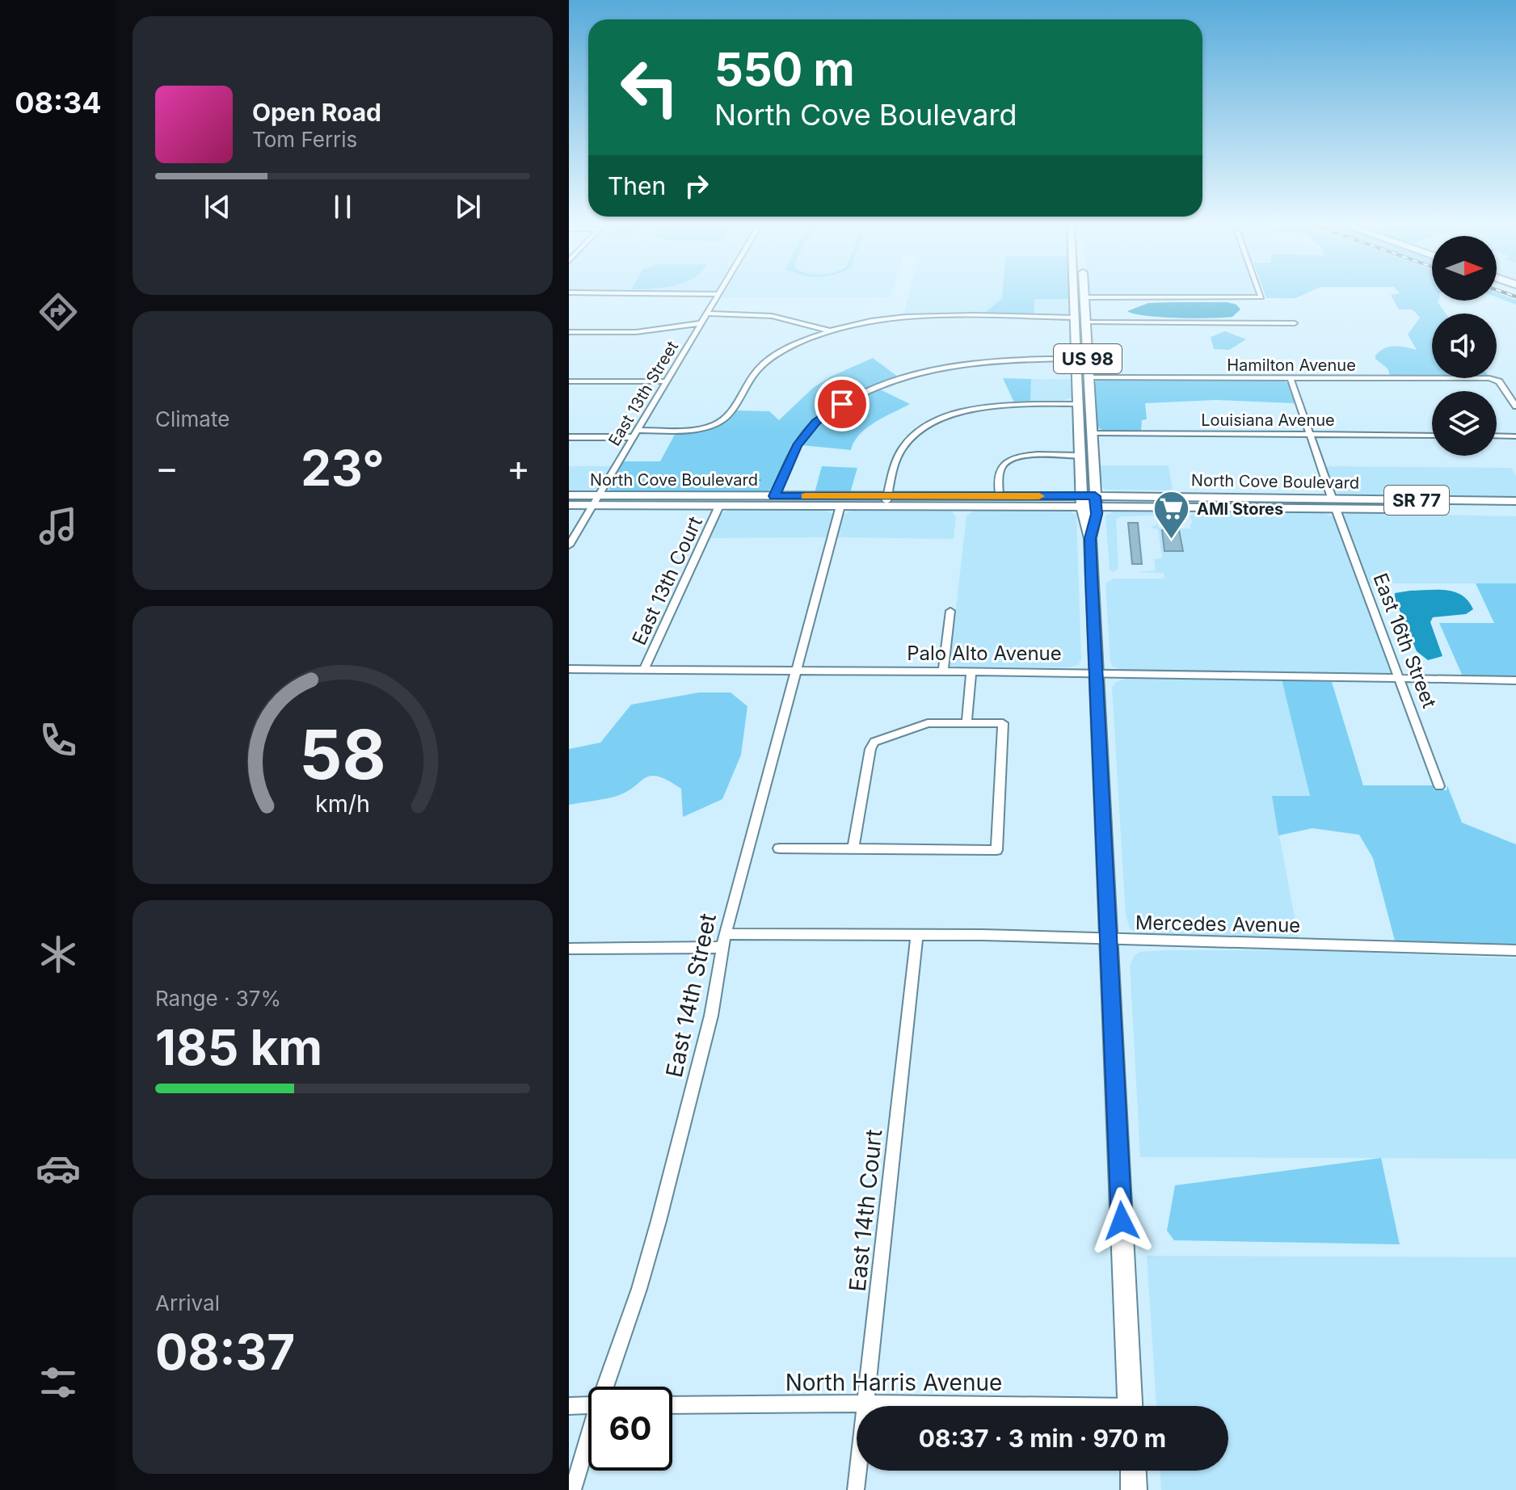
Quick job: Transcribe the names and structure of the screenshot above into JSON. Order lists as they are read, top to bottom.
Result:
{
  "streets": {
    "main road": ["US 98", "North Cove Boulevard", "SR 77"],
    "street": [
      "Hamilton Avenue",
      "East 13th Street",
      "Louisiana Avenue",
      "East 13th Court",
      "East 16th Street",
      "Palo Alto Avenue",
      "Mercedes Avenue",
      "East 14th Street",
      "East 14th Court",
      "North Harris Avenue"
    ]
  },
  "crossings": [
    ["US 98", "Hamilton Avenue"],
    ["US 98", "Louisiana Avenue"],
    ["US 98", "North Cove Boulevard"],
    ["US 98", "Palo Alto Avenue"],
    ["US 98", "Mercedes Avenue"],
    ["Hamilton Avenue", "East 16th Street"],
    ["East 13th Street", "North Cove Boulevard"],
    ["Louisiana Avenue", "East 16th Street"],
    ["North Cove Boulevard", "East 13th Court"],
    ["North Cove Boulevard", "East 16th Street"],
    ["North Cove Boulevard", "East 14th Street"],
    ["East 13th Court", "Palo Alto Avenue"],
    ["East 16th Street", "Palo Alto Avenue"],
    ["Palo Alto Avenue", "East 14th Street"],
    ["Mercedes Avenue", "East 14th Street"],
    ["Mercedes Avenue", "East 14th Court"],
    ["East 14th Court", "North Harris Avenue"]
  ],
  "places": {
    "supermarket": ["AMI Stores"]
  },
  "north": "right",
  "page": {
    "tabs": "08:34",
    "turn": ["550 m", "North Cove Boulevard"],
    "song": ["Open Road", "Tom Ferris"],
    "then": "Then",
    "tile": [
      "Climate",
      ["Range · 37%", "185 km"],
      ["Arrival", "08:37"]
    ],
    "heat": ["−", "23°", "+"],
    "limit": "60",
    "trip": "08:37 · 3 min · 970 m",
    "gauge": ["58", "km/h"]
  }
}
